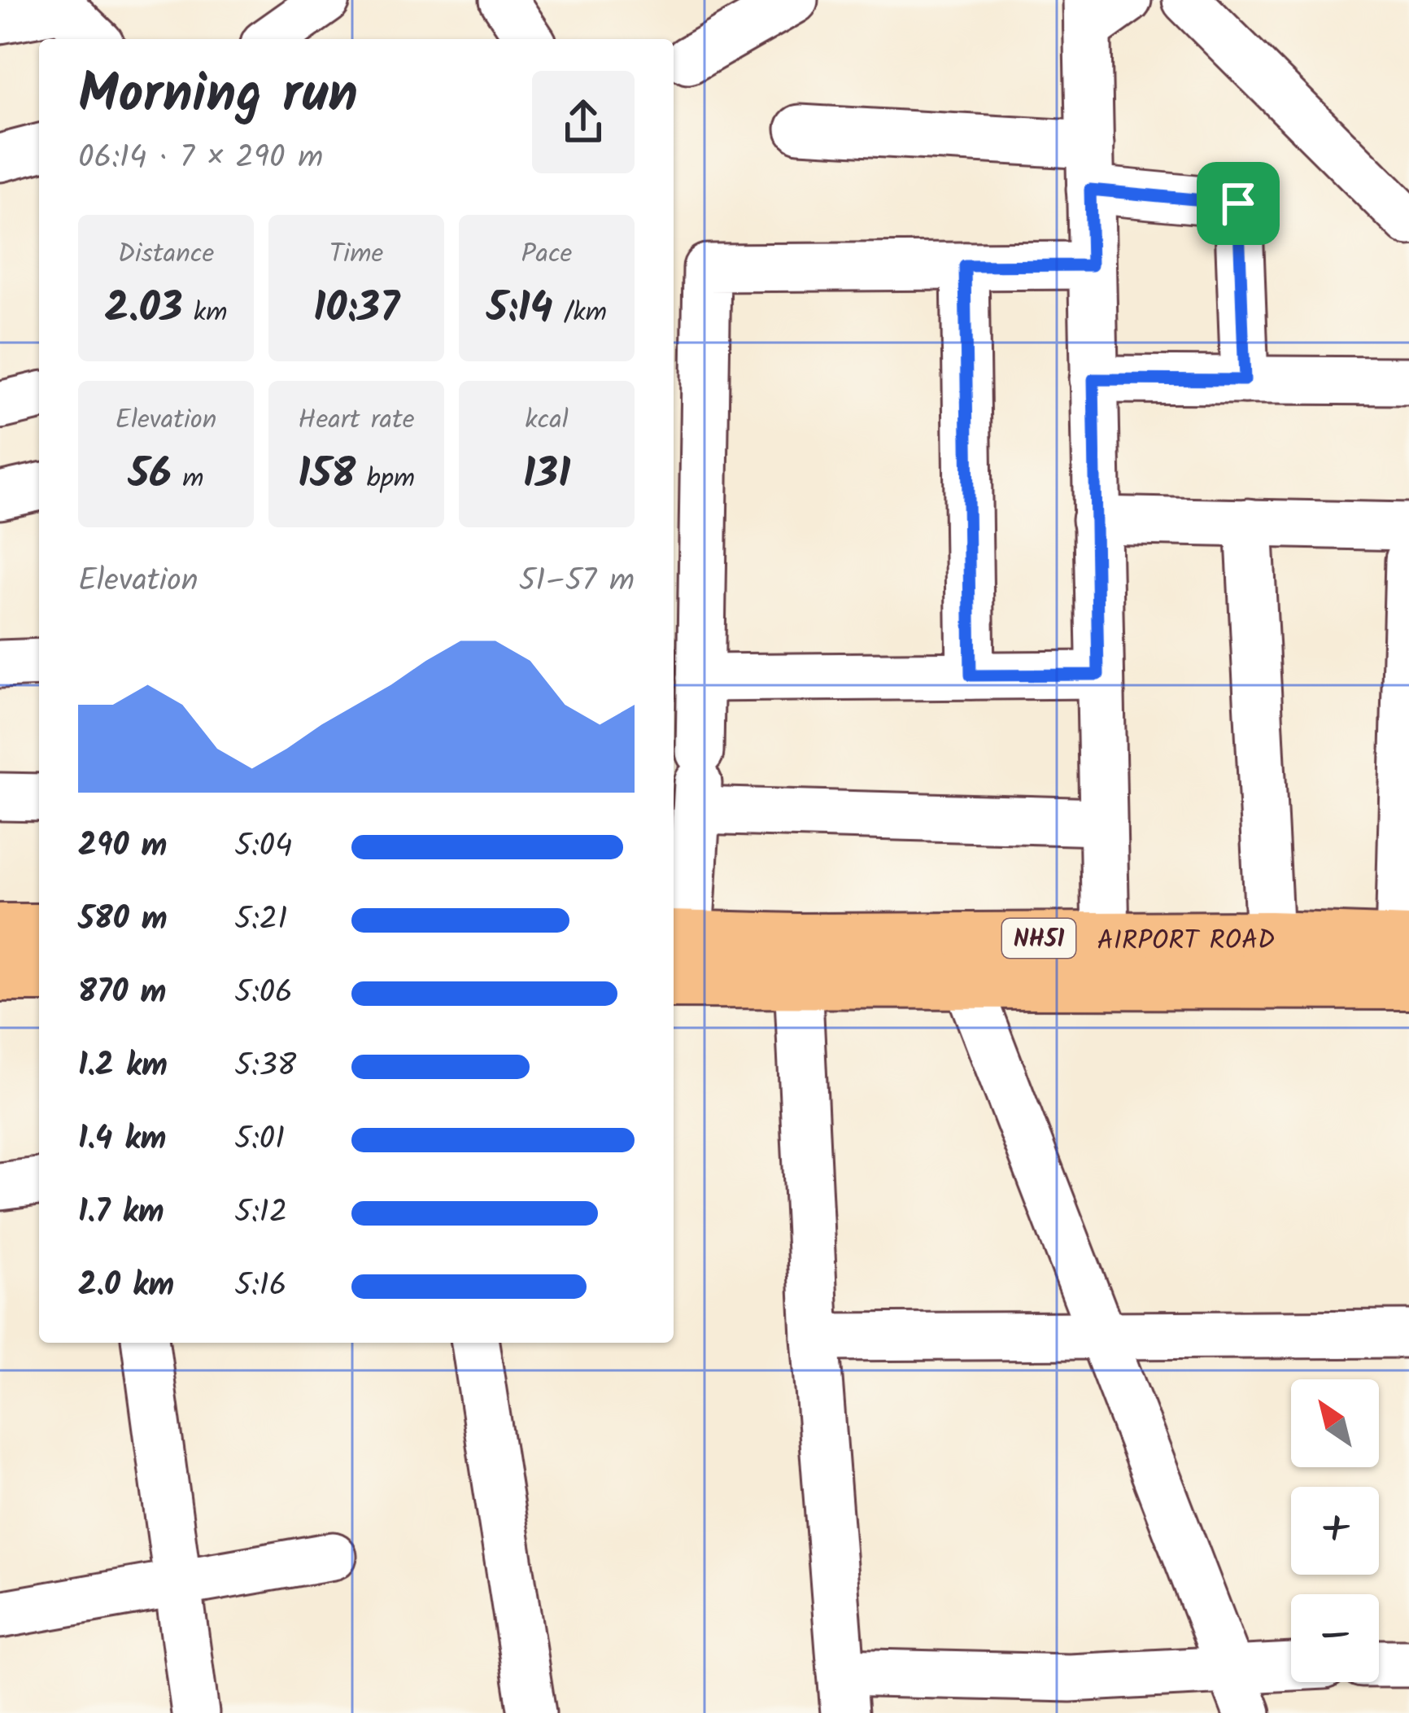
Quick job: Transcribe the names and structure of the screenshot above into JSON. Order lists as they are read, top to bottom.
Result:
{
  "streets": {
    "highway": ["NH51", "AIRPORT ROAD"]
  },
  "north": "top left",
  "page": {
    "heading": ["Morning run", "06:14 · 7 × 290 m"],
    "stats": [
      ["Distance", "2.03 km"],
      ["Time", "10:37"],
      ["Pace", "5:14 /km"],
      ["Elevation", "56 m"],
      ["Heart rate", "158 bpm"],
      ["kcal", "131"]
    ],
    "chart": ["Elevation", "51–57 m"],
    "list": [
      {
        "name": "290 m",
        "note": "5:04"
      },
      {
        "name": "580 m",
        "note": "5:21"
      },
      {
        "name": "870 m",
        "note": "5:06"
      },
      {
        "name": "1.2 km",
        "note": "5:38"
      },
      {
        "name": "1.4 km",
        "note": "5:01"
      },
      {
        "name": "1.7 km",
        "note": "5:12"
      },
      {
        "name": "2.0 km",
        "note": "5:16"
      }
    ],
    "map_buttons": ["+", "−"]
  }
}
